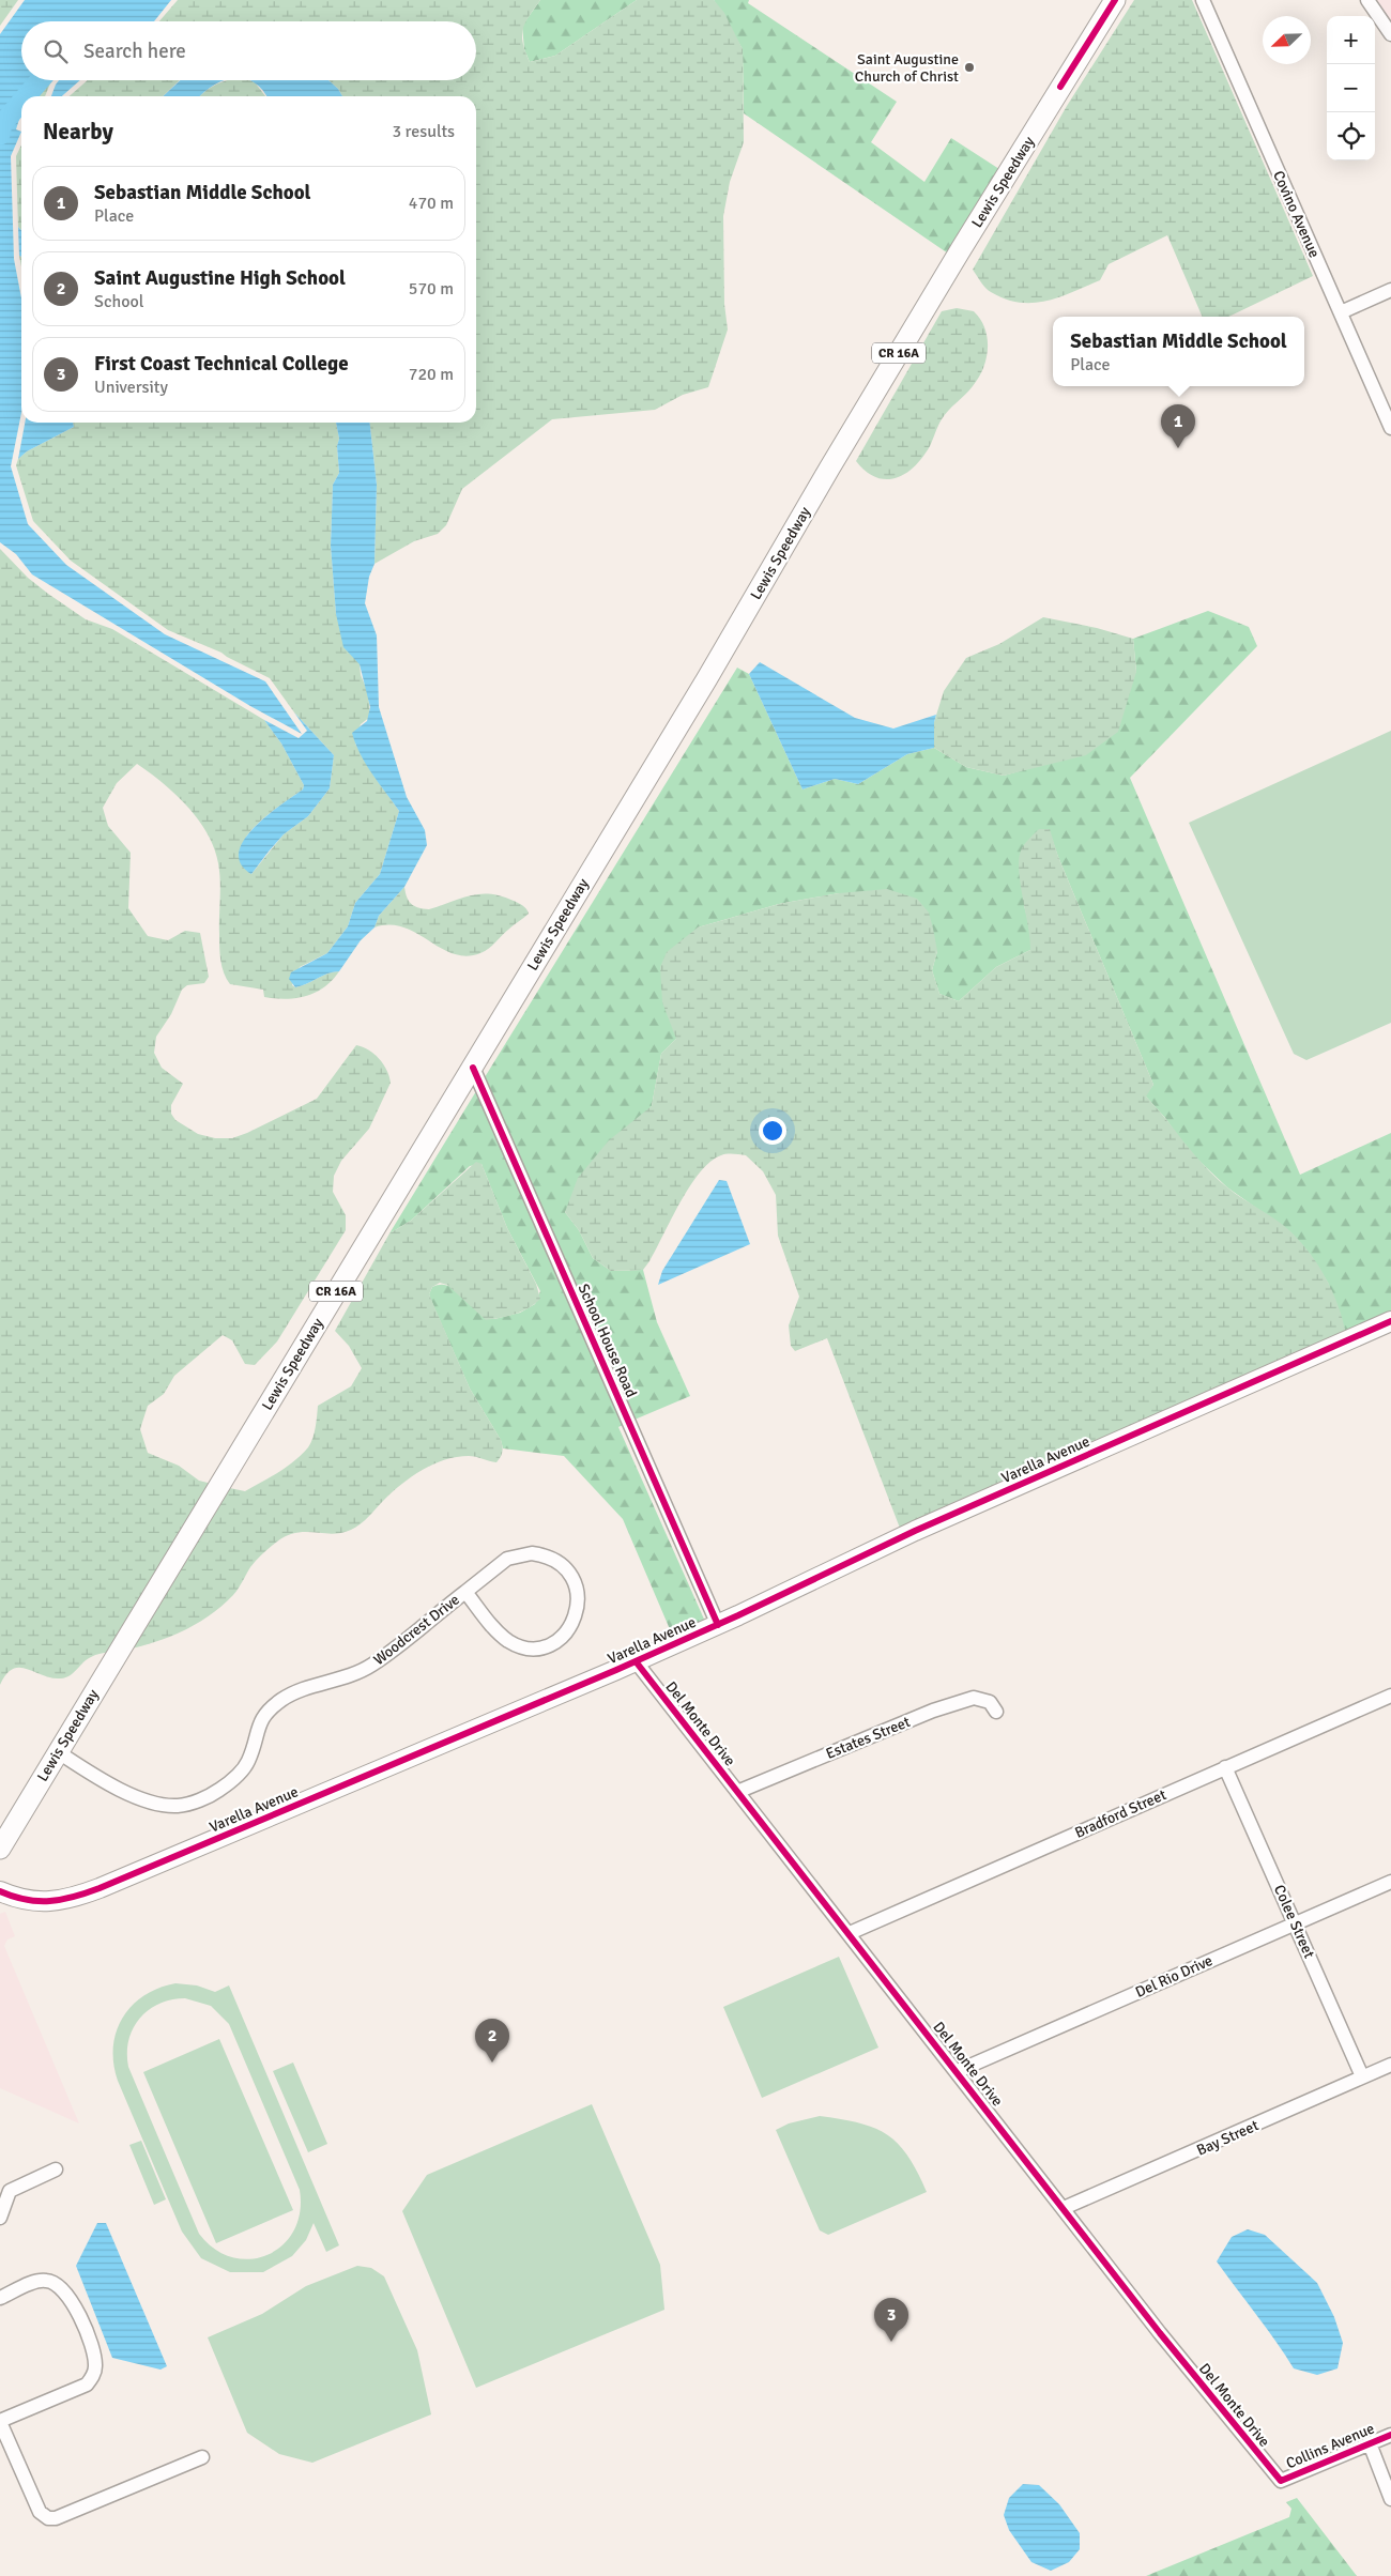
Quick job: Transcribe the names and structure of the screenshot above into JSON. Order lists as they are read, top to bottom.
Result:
{
  "streets": {
    "main road": ["Lewis Speedway", "CR 16A"],
    "street": [
      "Covino Avenue",
      "School House Road",
      "Varella Avenue",
      "Woodcrest Drive",
      "Del Monte Drive",
      "Estates Street",
      "Bradford Street",
      "Colee Street",
      "Del Rio Drive",
      "Bay Street",
      "Collins Avenue"
    ]
  },
  "crossings": [
    ["Lewis Speedway", "School House Road"],
    ["Lewis Speedway", "Woodcrest Drive"],
    ["School House Road", "Varella Avenue"],
    ["Varella Avenue", "Del Monte Drive"],
    ["Del Monte Drive", "Estates Street"],
    ["Del Monte Drive", "Bradford Street"],
    ["Del Monte Drive", "Del Rio Drive"],
    ["Del Monte Drive", "Bay Street"],
    ["Del Monte Drive", "Collins Avenue"],
    ["Bradford Street", "Colee Street"],
    ["Colee Street", "Del Rio Drive"],
    ["Colee Street", "Bay Street"]
  ],
  "places": ["Saint Augustine Church of Christ"],
  "north": "bottom left",
  "page": {
    "map_buttons": ["+", "−"],
    "search": "Search here",
    "heading": ["Nearby", "3 results"],
    "list": [
      {
        "mark": "1",
        "name": "Sebastian Middle School",
        "note": "Place",
        "value": "470 m"
      },
      {
        "mark": "2",
        "name": "Saint Augustine High School",
        "note": "School",
        "value": "570 m"
      },
      {
        "mark": "3",
        "name": "First Coast Technical College",
        "note": "University",
        "value": "720 m"
      }
    ],
    "popup": ["Sebastian Middle School", "Place"],
    "pins": ["1", "2", "3"]
  }
}
